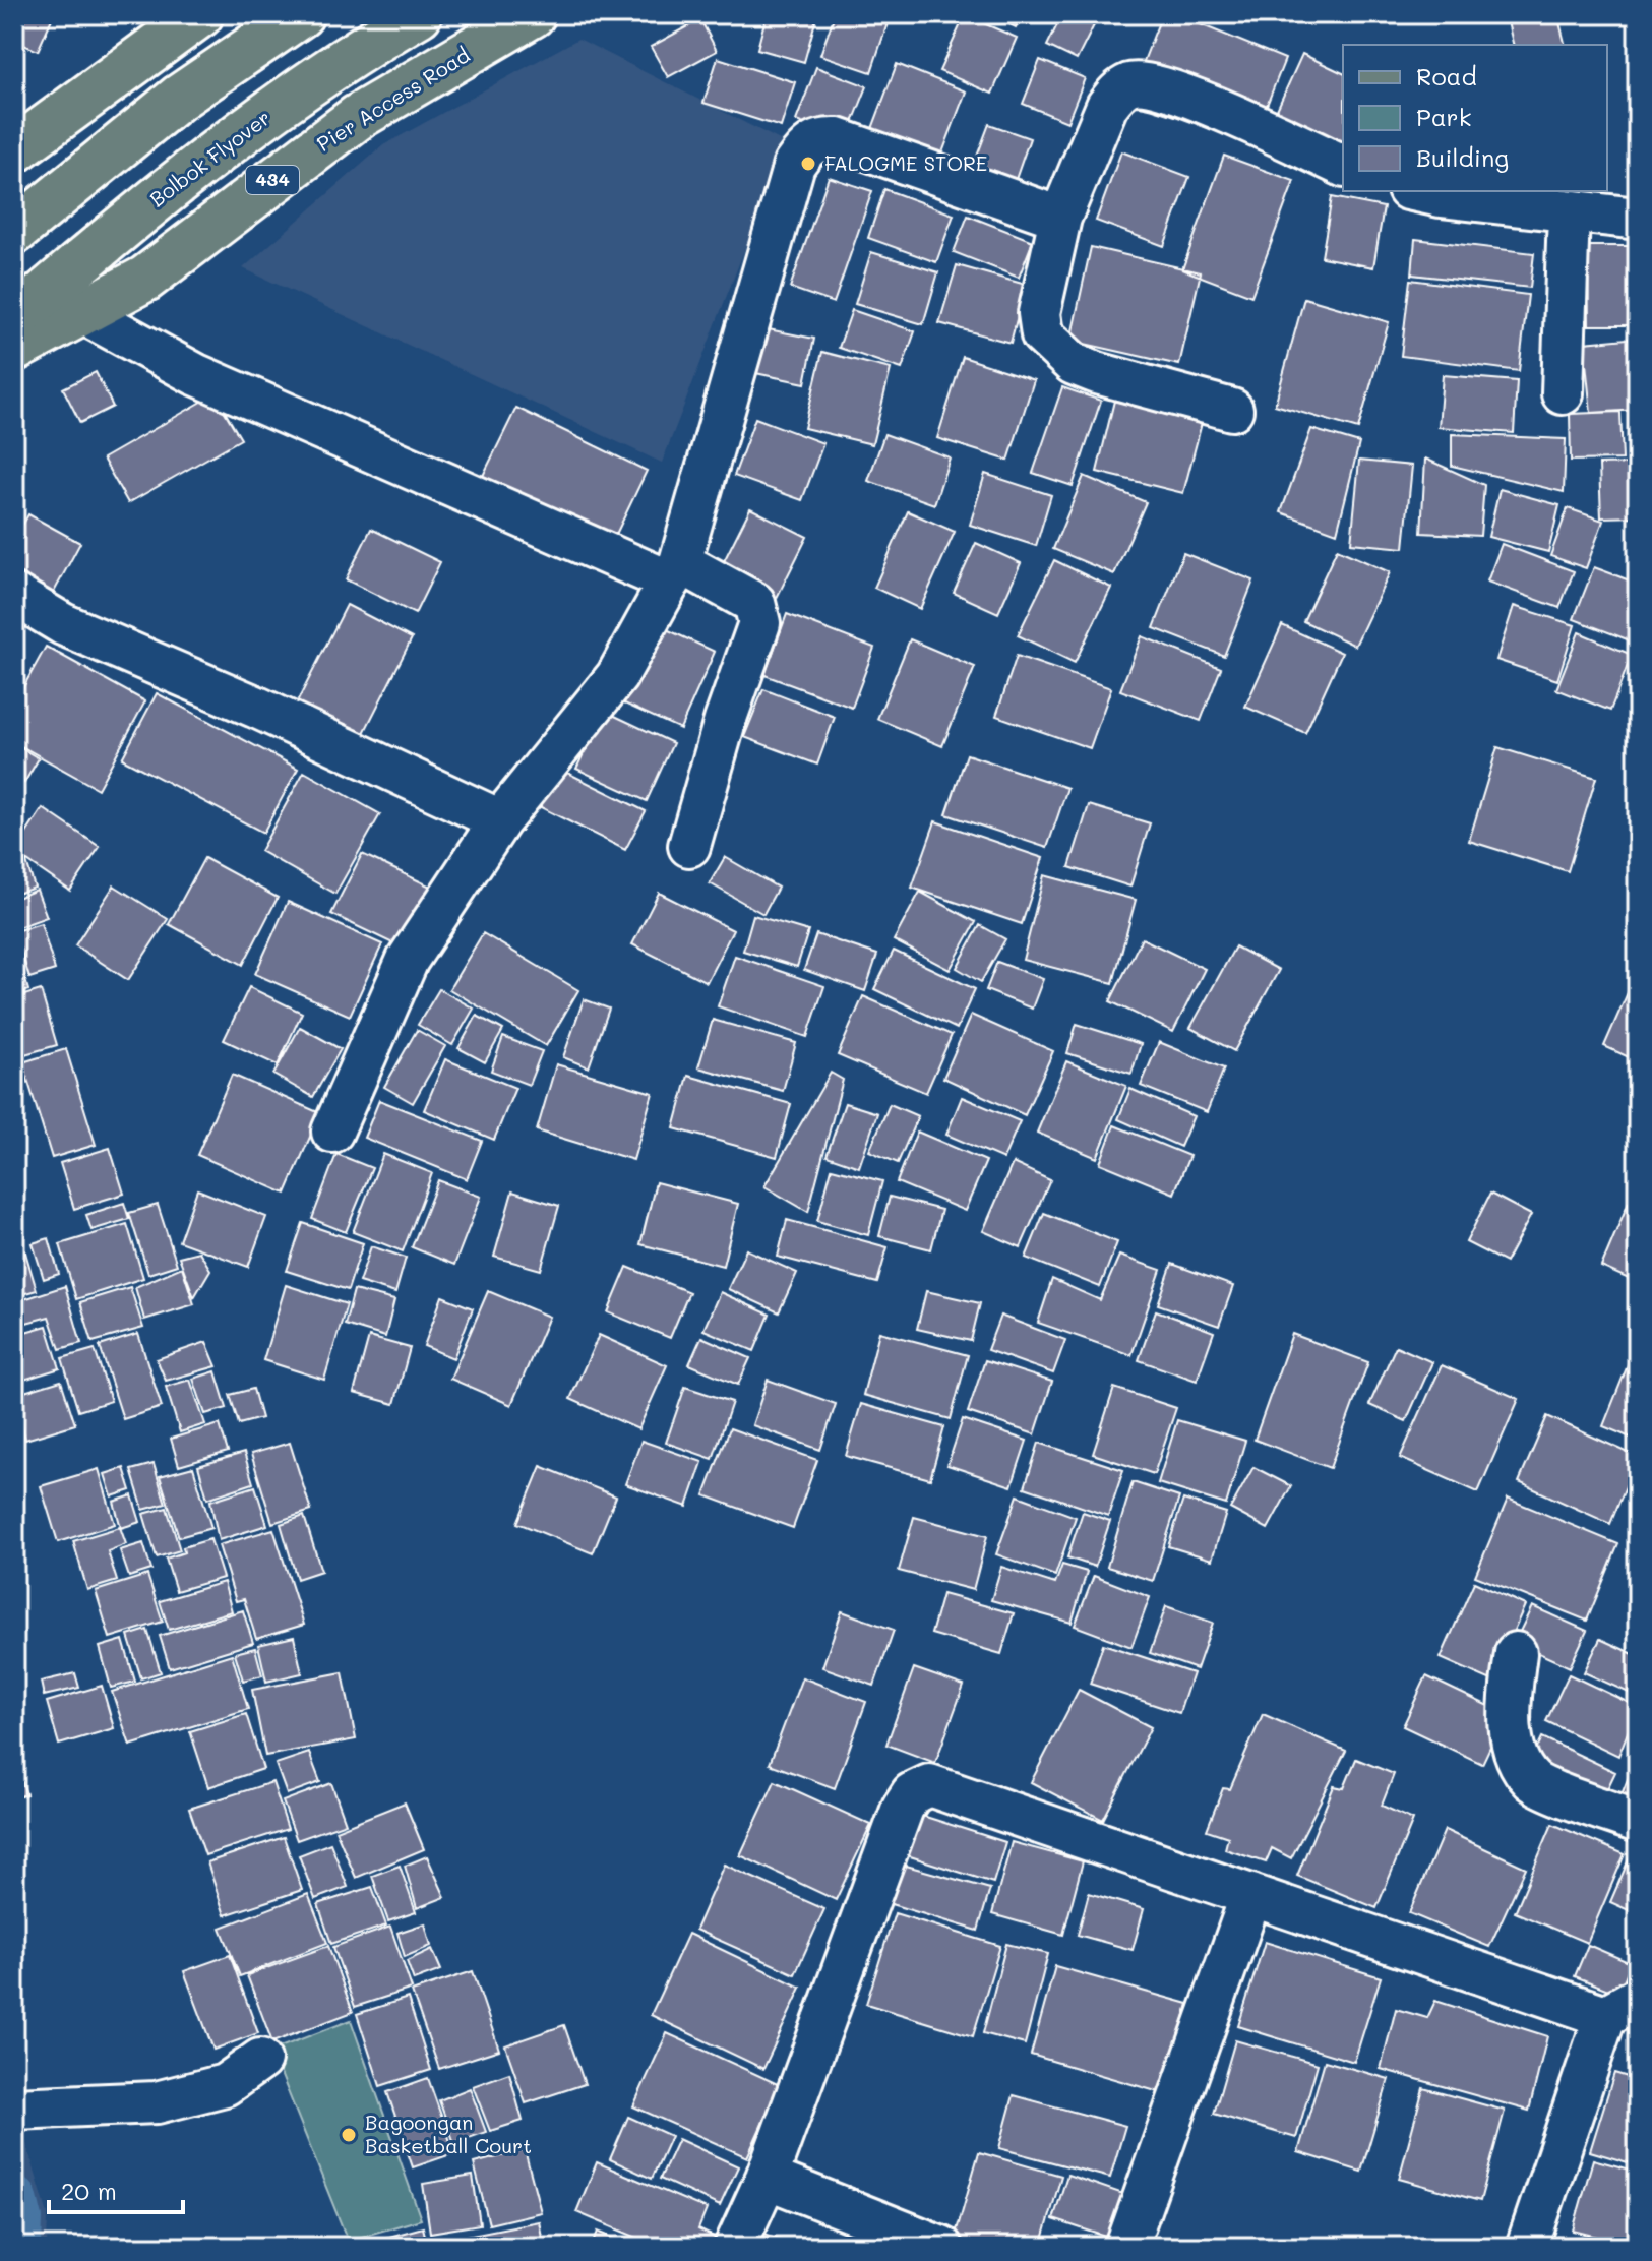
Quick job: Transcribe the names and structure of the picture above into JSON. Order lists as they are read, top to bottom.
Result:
{
  "streets": {
    "main road": ["Pier Access Road", "Bolbok Flyover", "434"]
  },
  "places": ["FALOGME STORE", "Bagoongan Basketball Court"],
  "legend": ["Road", "Park", "Building"],
  "scale_bar": "20 m"
}
